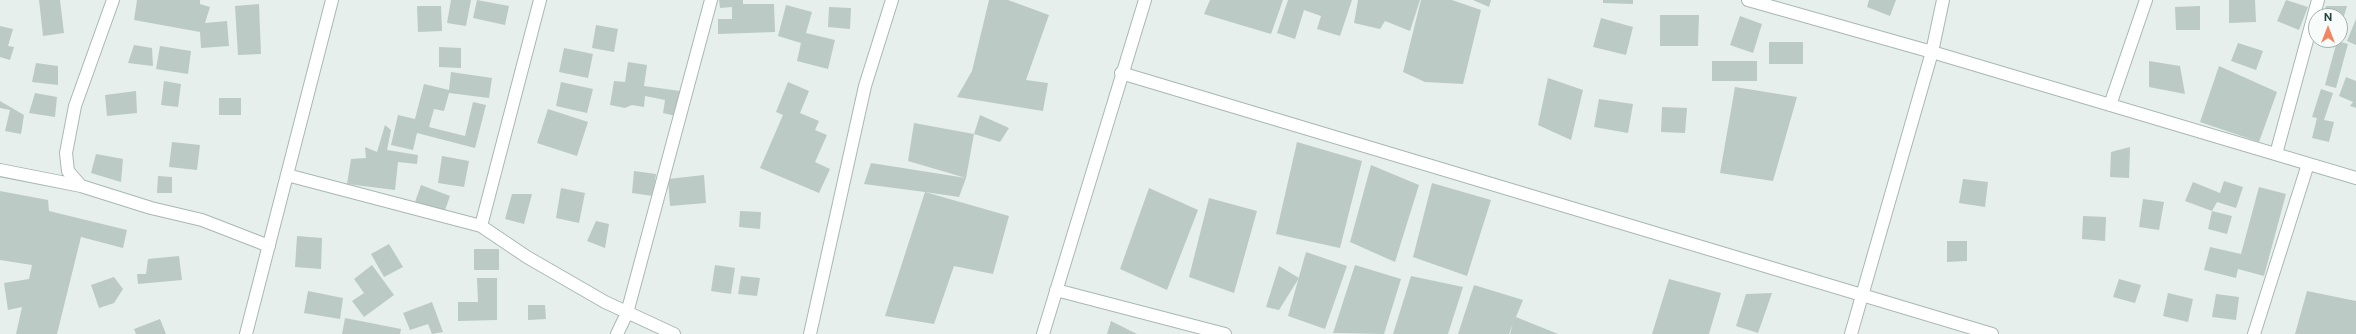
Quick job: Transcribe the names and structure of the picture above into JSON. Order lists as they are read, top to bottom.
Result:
{
  "north": "top"
}
